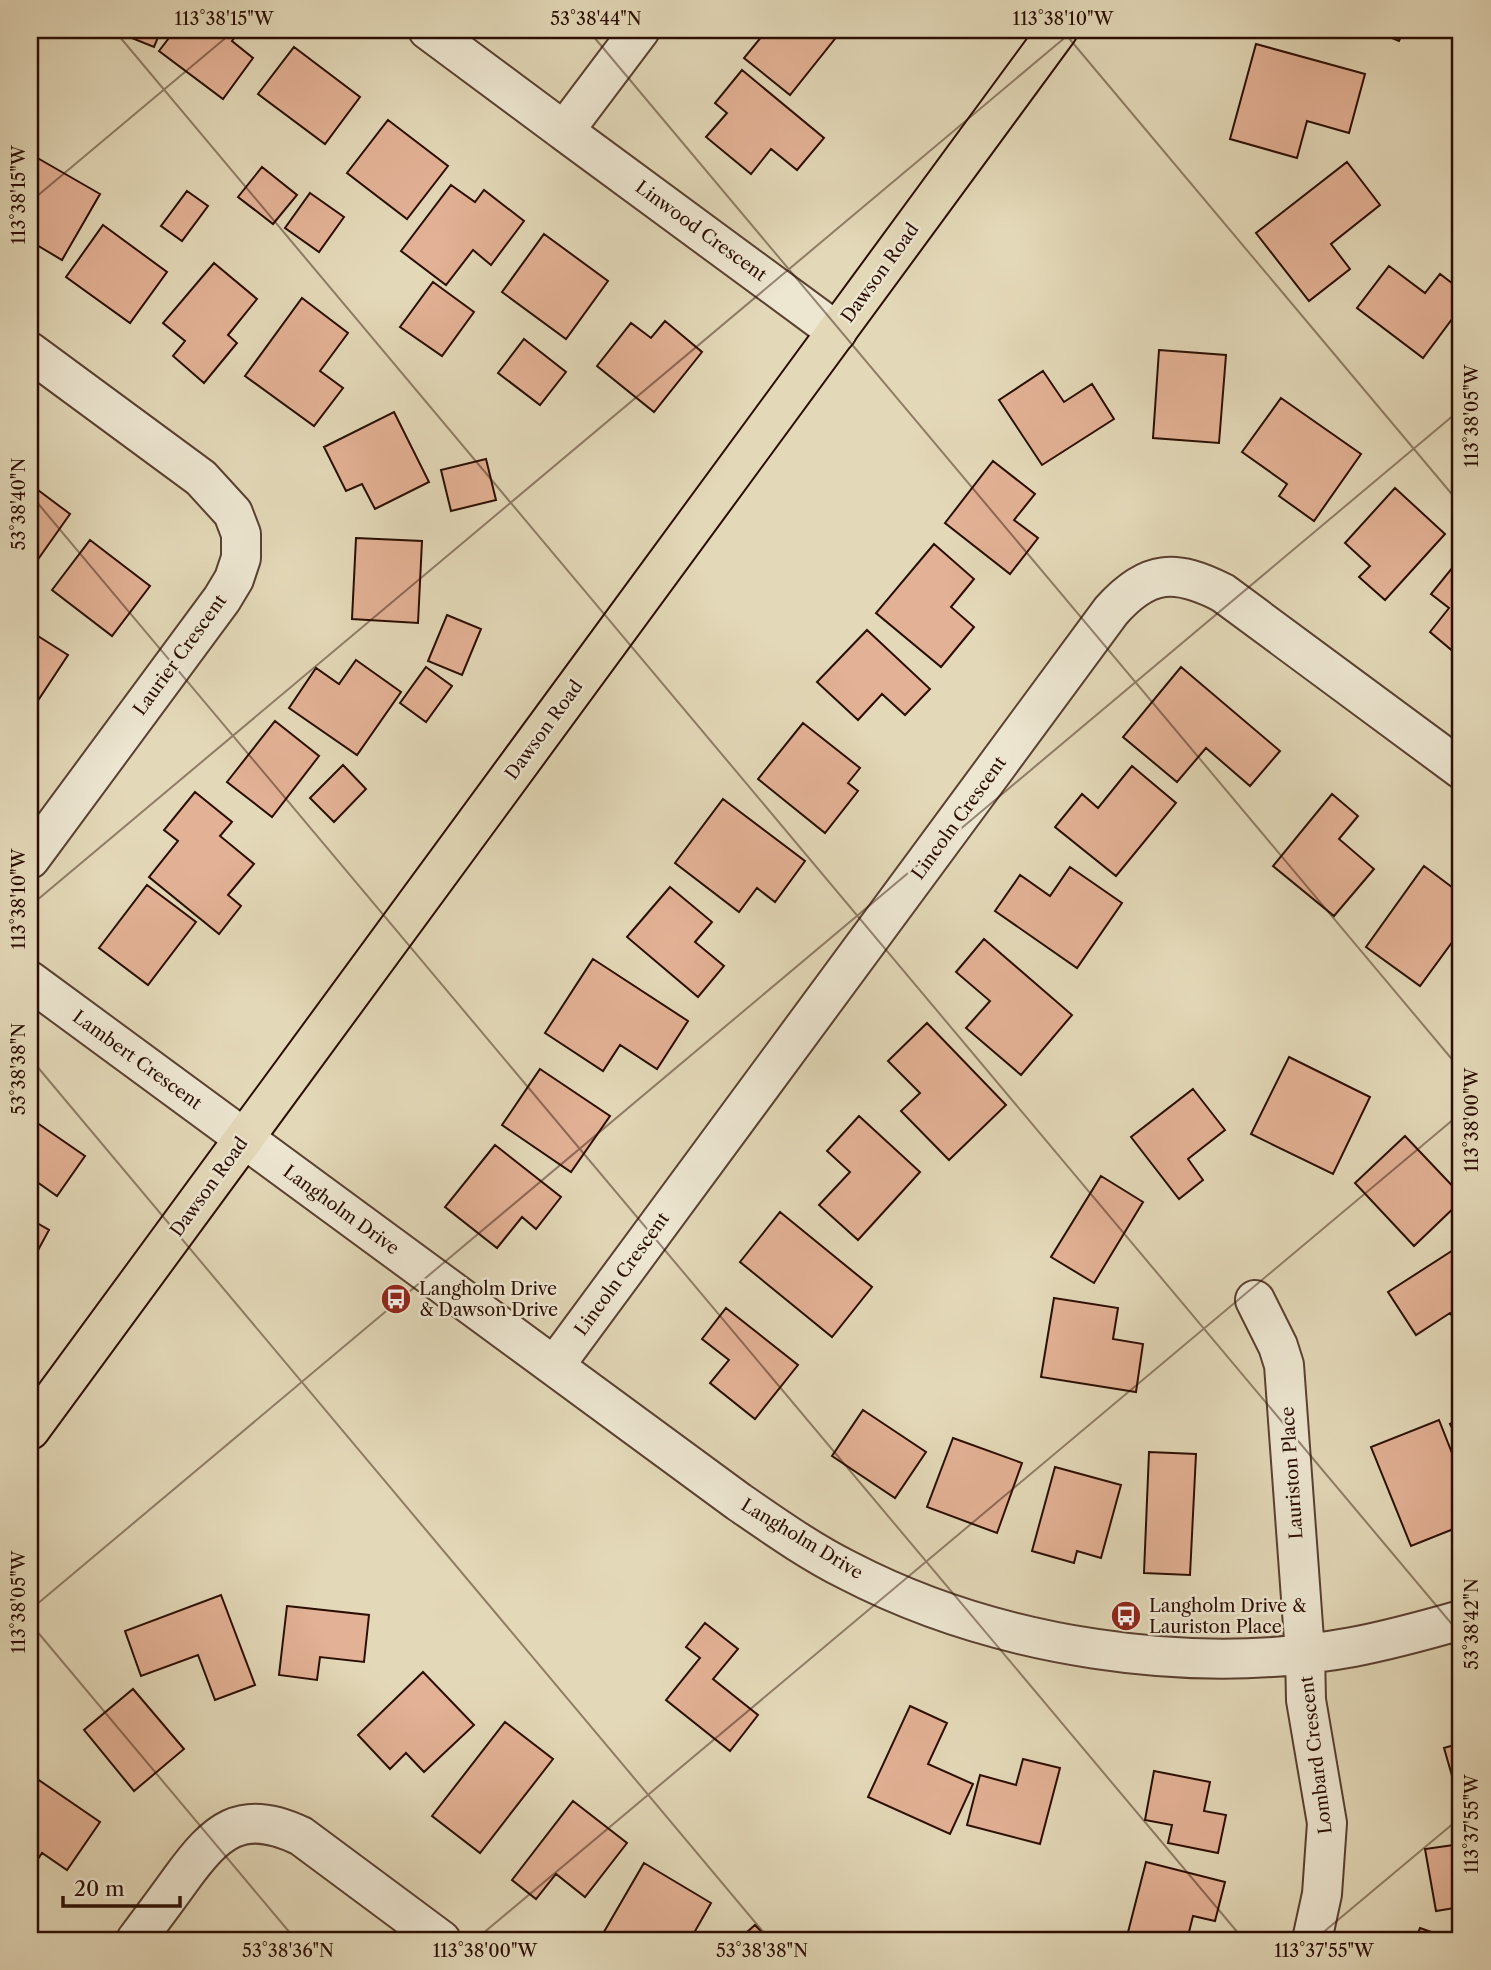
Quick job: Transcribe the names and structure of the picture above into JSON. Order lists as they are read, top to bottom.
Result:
{
  "streets": {
    "main road": ["Dawson Road"],
    "street": [
      "Linwood Crescent",
      "Laurier Crescent",
      "Lincoln Crescent",
      "Lambert Crescent",
      "Langholm Drive",
      "Lauriston Place",
      "Lombard Crescent"
    ]
  },
  "crossings": [
    ["Linwood Crescent", "Dawson Road"],
    ["Dawson Road", "Lambert Crescent"],
    ["Dawson Road", "Langholm Drive"],
    ["Lincoln Crescent", "Langholm Drive"],
    ["Lambert Crescent", "Langholm Drive"],
    ["Langholm Drive", "Lauriston Place"],
    ["Langholm Drive", "Lombard Crescent"],
    ["Lauriston Place", "Lombard Crescent"]
  ],
  "places": {
    "bus stop": ["Langholm Drive & Dawson Drive", "Langholm Drive & Lauriston Place"]
  },
  "scale_bar": "20 m",
  "coordinates": [
    "113°38'15\"W",
    "53°38'44\"N",
    "113°38'10\"W",
    "113°38'05\"W",
    "53°38'40\"N",
    "53°38'38\"N",
    "113°38'00\"W",
    "53°38'42\"N",
    "113°37'55\"W",
    "53°38'36\"N"
  ]
}
